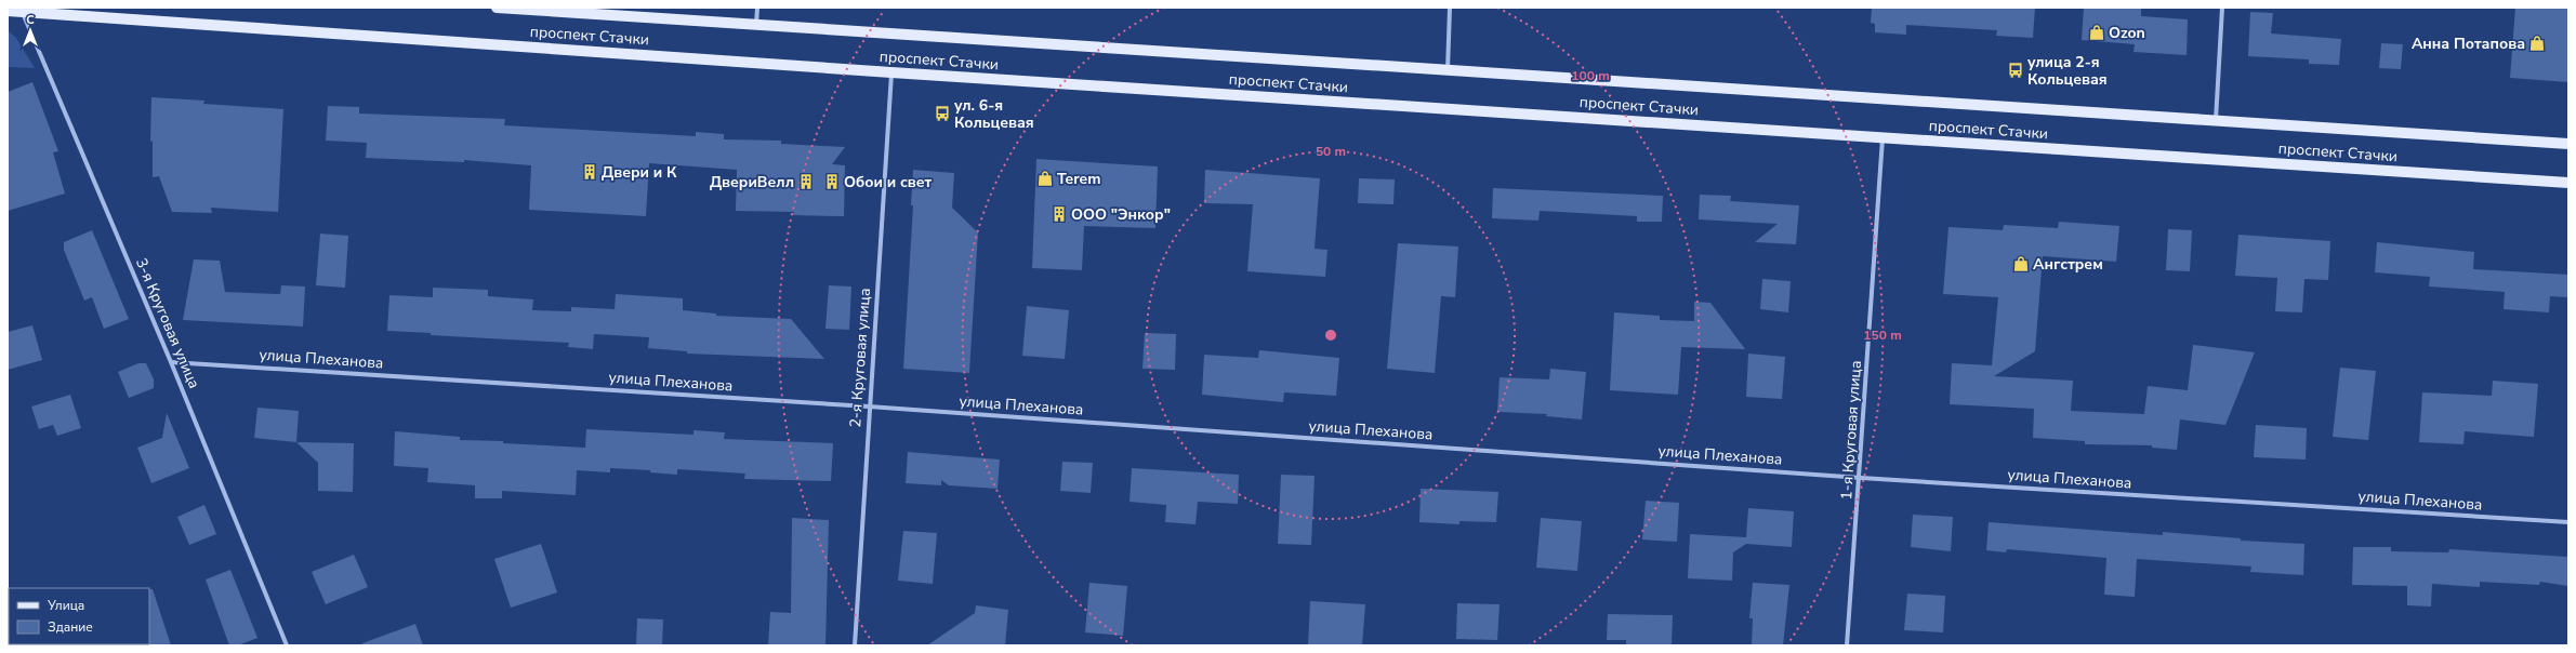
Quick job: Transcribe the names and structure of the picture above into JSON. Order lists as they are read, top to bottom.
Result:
{
  "streets": {
    "main road": ["проспект Стачки"],
    "street": [
      "3-я Круговая улица",
      "2-я Круговая улица",
      "улица Плеханова",
      "1-я Круговая улица"
    ]
  },
  "crossings": [
    ["проспект Стачки", "3-я Круговая улица"],
    ["проспект Стачки", "2-я Круговая улица"],
    ["проспект Стачки", "1-я Круговая улица"],
    ["3-я Круговая улица", "улица Плеханова"],
    ["2-я Круговая улица", "улица Плеханова"],
    ["улица Плеханова", "1-я Круговая улица"]
  ],
  "places": {
    "shop": [
      "Ozon",
      "Анна Потапова",
      "Terem",
      "Ангстрем"
    ],
    "bus stop": ["улица 2-я Кольцевая", "ул. 6-я Кольцевая"],
    "building": [
      "Двери и К",
      "ДвериВелл",
      "Обои и свет",
      "ООО \"Энкор\""
    ]
  },
  "legend": ["Улица", "Здание"],
  "north": "top",
  "rings": ["100 m", "50 m", "150 m"]
}
